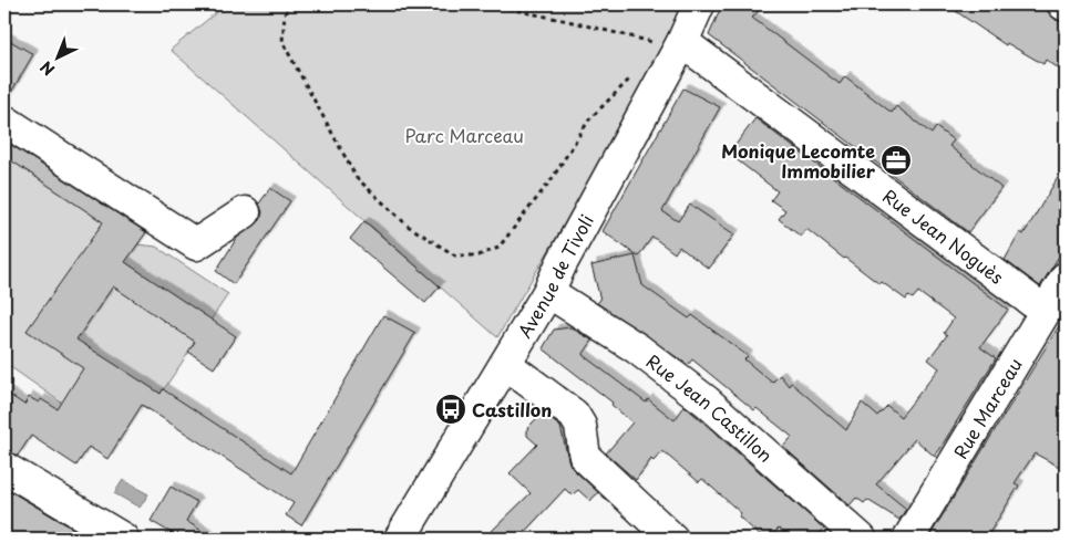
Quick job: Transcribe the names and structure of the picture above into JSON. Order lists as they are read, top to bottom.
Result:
{
  "streets": {
    "street": [
      "Rue Jean Noguès",
      "Avenue de Tivoli",
      "Rue Jean Castillon",
      "Rue Marceau"
    ]
  },
  "crossings": [
    ["Rue Jean Noguès", "Avenue de Tivoli"],
    ["Rue Jean Noguès", "Rue Marceau"],
    ["Avenue de Tivoli", "Rue Jean Castillon"]
  ],
  "parks": ["Parc Marceau"],
  "places": {
    "office": ["Monique Lecomte Immobilier"],
    "bus stop": ["Castillon"]
  },
  "north": "bottom left"
}
